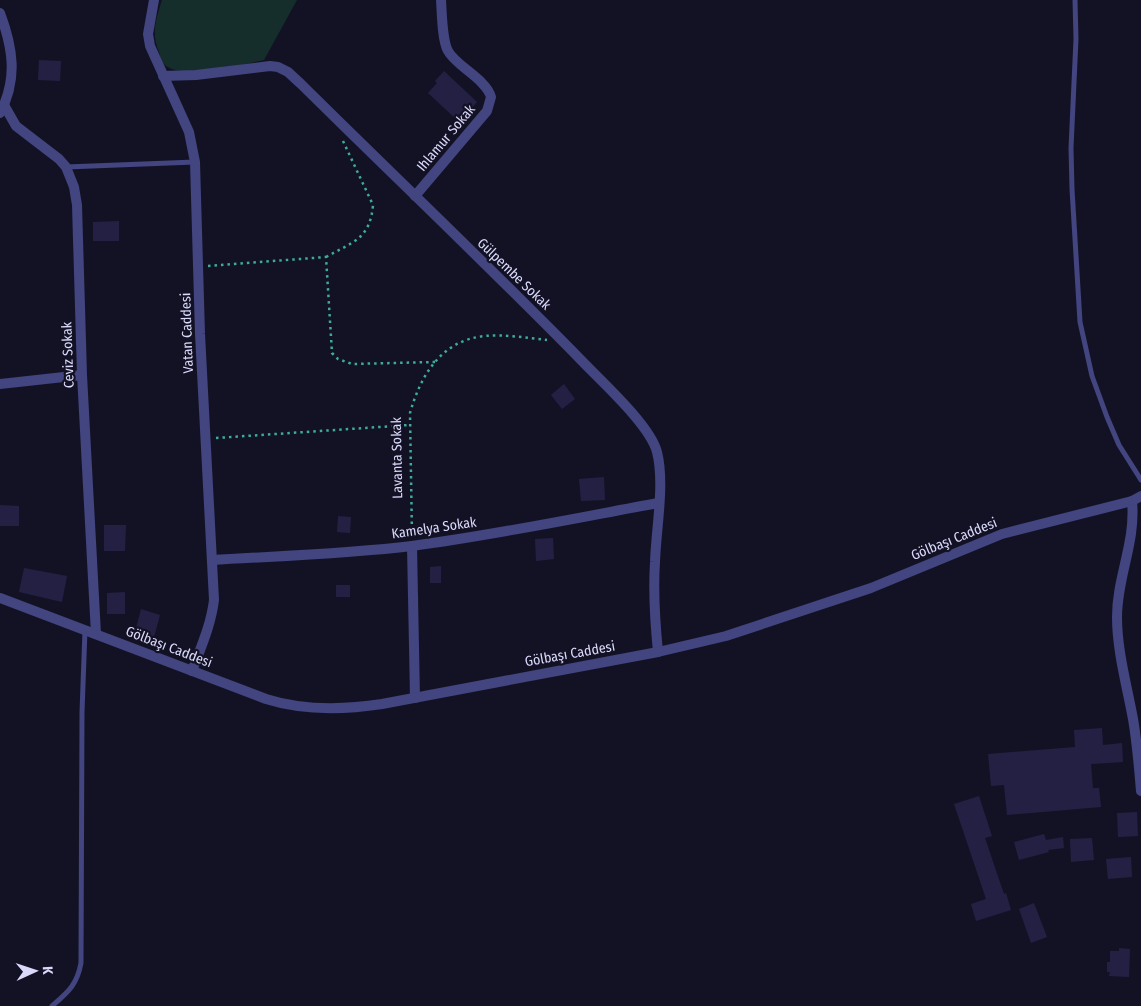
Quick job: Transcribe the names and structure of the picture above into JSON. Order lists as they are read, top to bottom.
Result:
{
  "streets": {
    "street": [
      "Ihlamur Sokak",
      "Gülpembe Sokak",
      "Vatan Caddesi",
      "Ceviz Sokak",
      "Kamelya Sokak",
      "Gölbaşı Caddesi"
    ],
    "path": ["Lavanta Sokak"]
  },
  "crossings": [
    ["Ihlamur Sokak", "Gülpembe Sokak"],
    ["Gülpembe Sokak", "Vatan Caddesi"],
    ["Gülpembe Sokak", "Lavanta Sokak"],
    ["Gülpembe Sokak", "Kamelya Sokak"],
    ["Gülpembe Sokak", "Gölbaşı Caddesi"],
    ["Vatan Caddesi", "Kamelya Sokak"],
    ["Vatan Caddesi", "Gölbaşı Caddesi"],
    ["Ceviz Sokak", "Gölbaşı Caddesi"],
    ["Lavanta Sokak", "Kamelya Sokak"]
  ],
  "north": "right"
}
